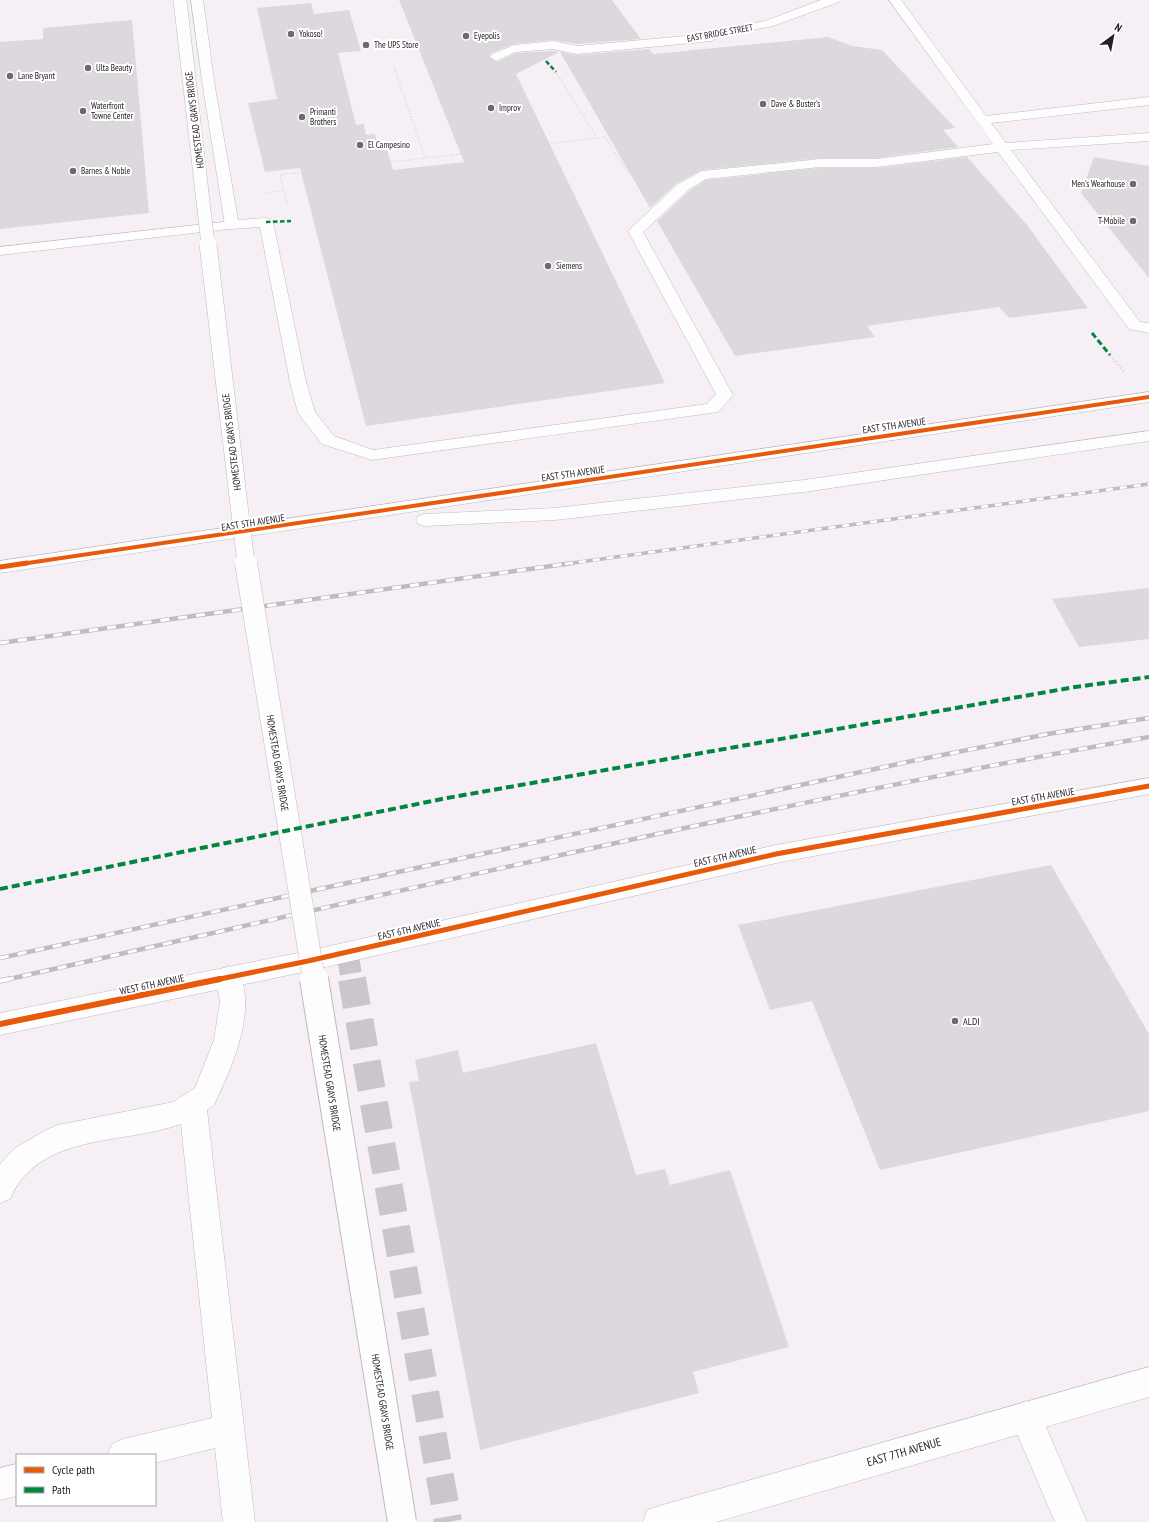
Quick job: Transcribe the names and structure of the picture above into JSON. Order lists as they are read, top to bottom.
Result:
{
  "streets": {
    "street": [
      "EAST BRIDGE STREET",
      "HOMESTEAD GRAYS BRIDGE",
      "EAST 5TH AVENUE",
      "EAST 6TH AVENUE",
      "WEST 6TH AVENUE",
      "EAST 7TH AVENUE"
    ]
  },
  "crossings": [
    ["HOMESTEAD GRAYS BRIDGE", "EAST 5TH AVENUE"],
    ["EAST 6TH AVENUE", "WEST 6TH AVENUE"]
  ],
  "places": [
    "Yokoso!",
    "Eyepolis",
    "The UPS Store",
    "Ulta Beauty",
    "Lane Bryant",
    "Dave & Buster's",
    "Improv",
    "Waterfront Towne Center",
    "Primanti Brothers",
    "El Campesino",
    "Barnes & Noble",
    "Men's Wearhouse",
    "T-Mobile",
    "Siemens",
    "ALDI"
  ],
  "legend": ["Cycle path", "Path"],
  "north": "top right"
}
